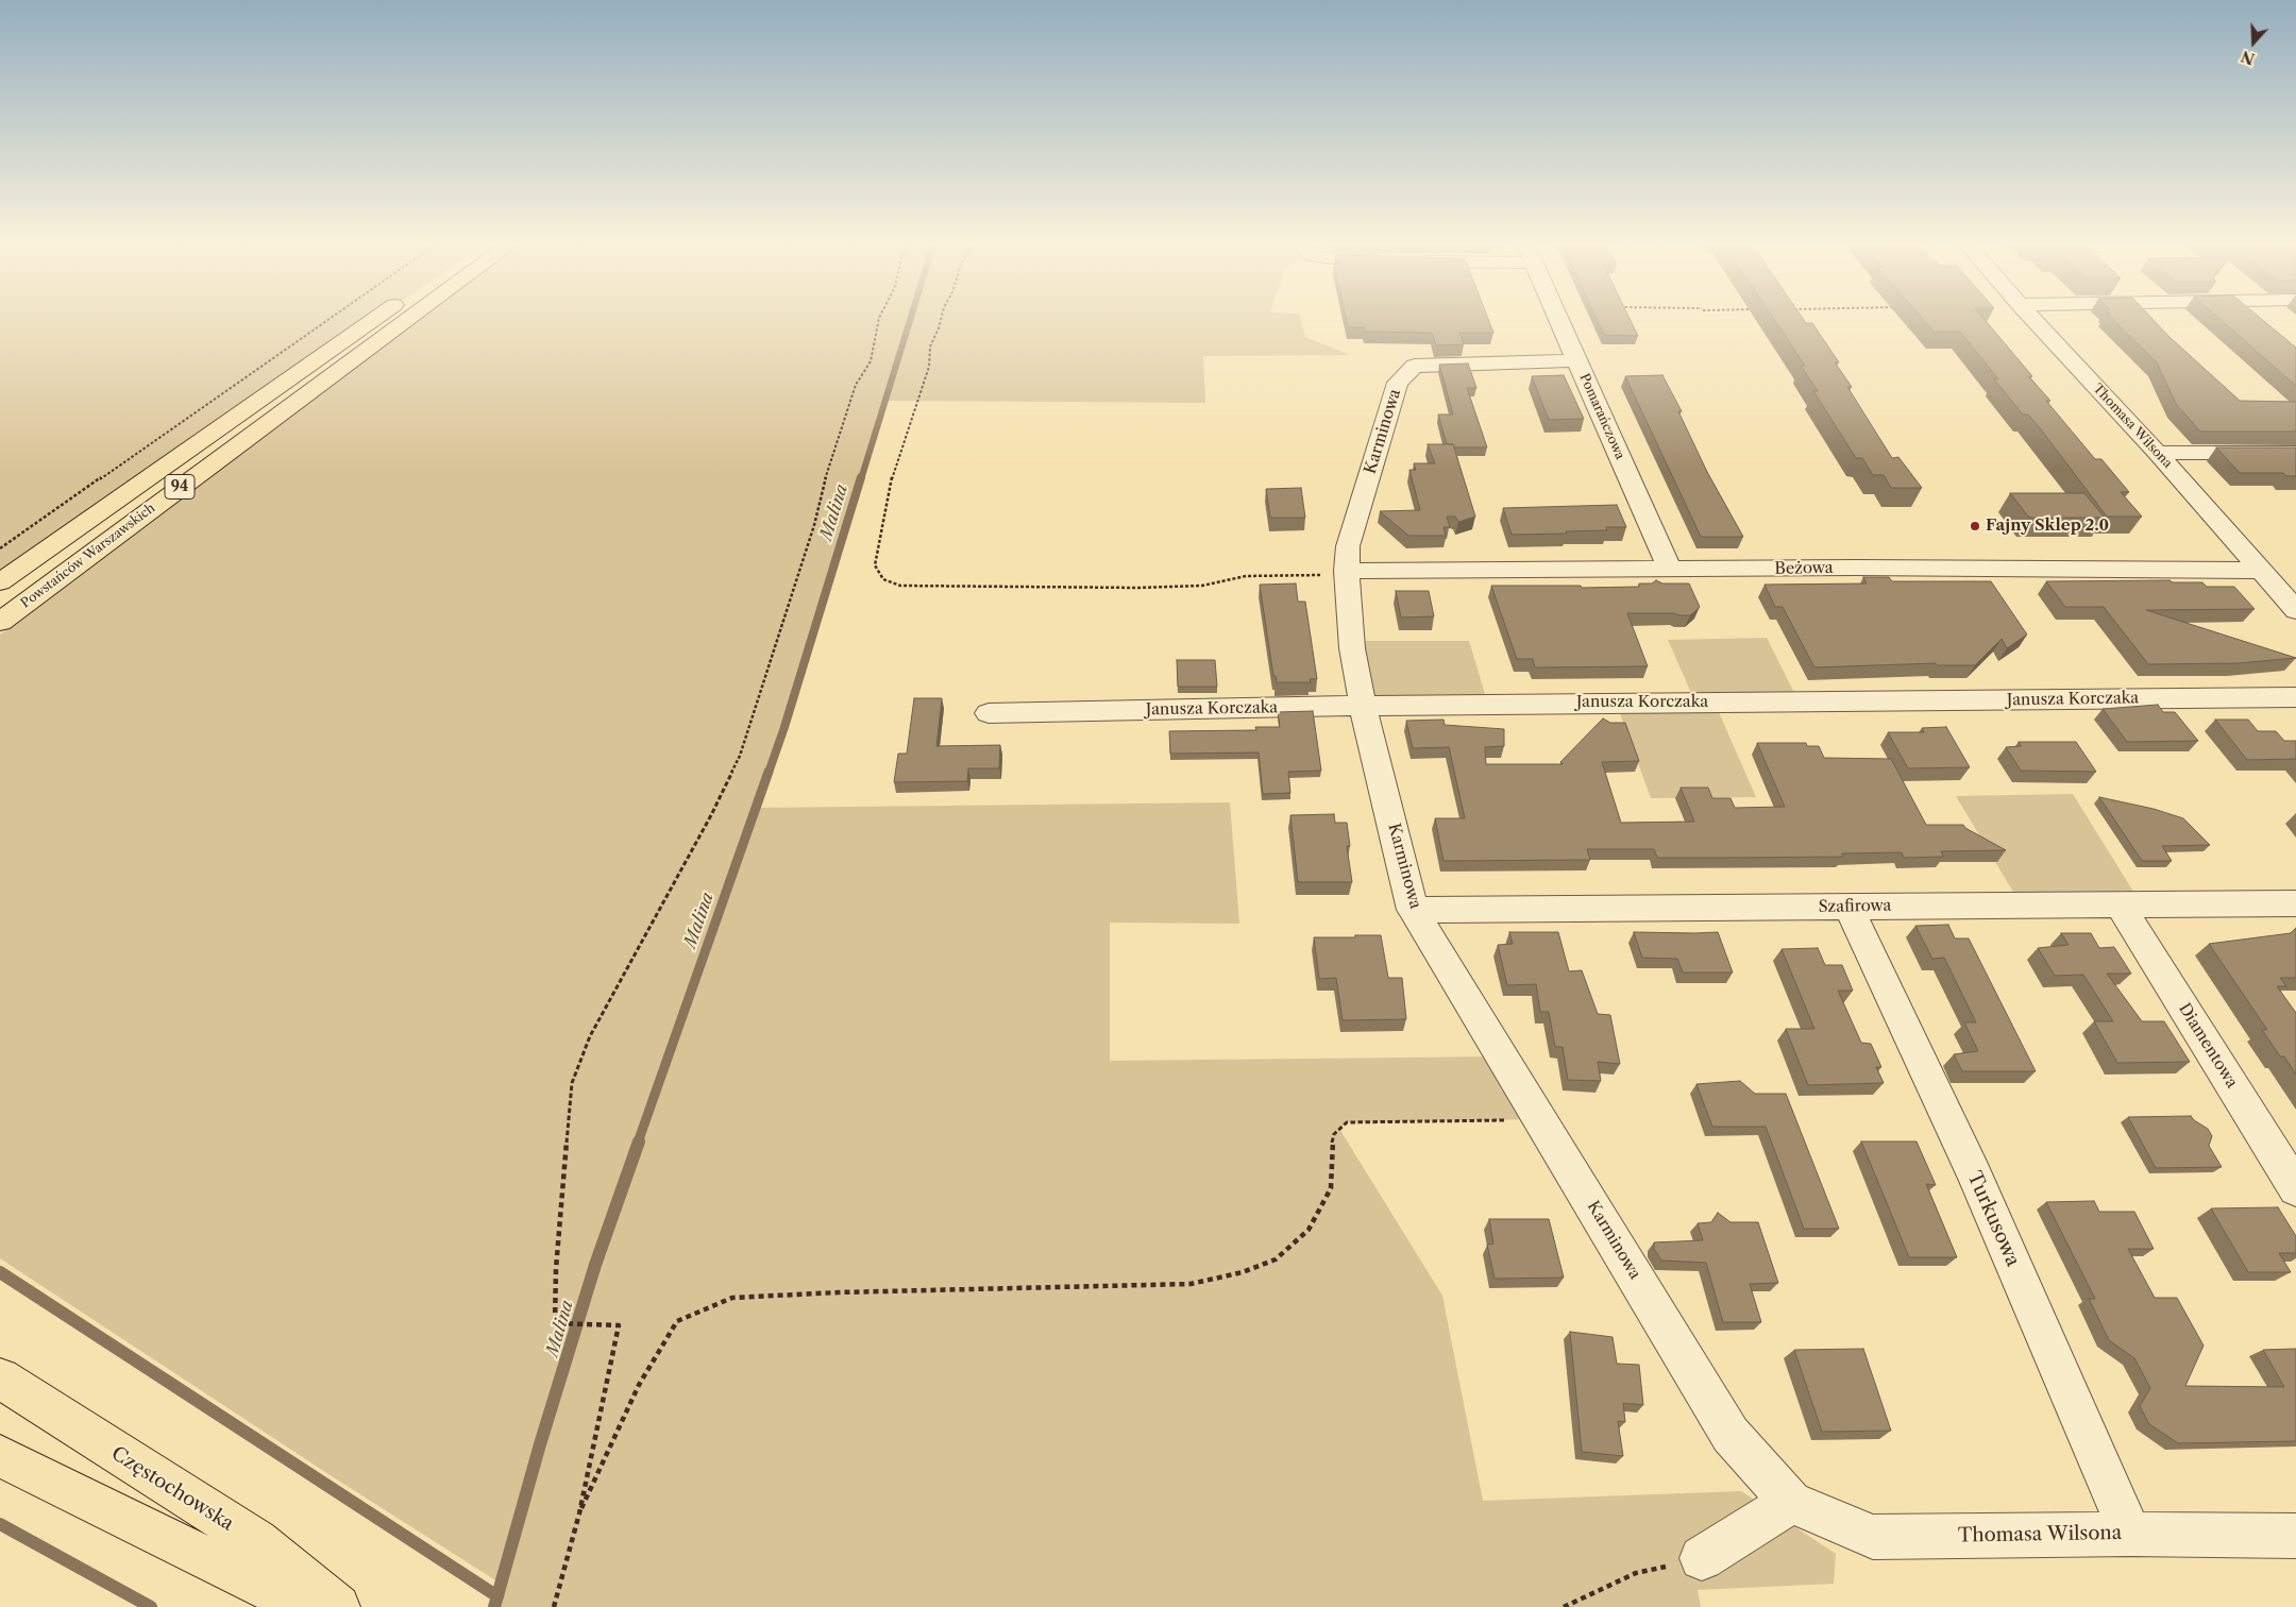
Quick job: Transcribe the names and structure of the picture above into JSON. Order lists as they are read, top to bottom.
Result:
{
  "streets": {
    "main road": ["94", "Powstańców Warszawskich", "Częstochowska"],
    "street": [
      "Pomarańczowa",
      "Thomasa Wilsona",
      "Karminowa",
      "Beżowa",
      "Janusza Korczaka",
      "Szafirowa",
      "Diamentowa",
      "Turkusowa"
    ]
  },
  "crossings": [
    ["Pomarańczowa", "Karminowa"],
    ["Pomarańczowa", "Beżowa"],
    ["Thomasa Wilsona", "Karminowa"],
    ["Thomasa Wilsona", "Beżowa"],
    ["Thomasa Wilsona", "Turkusowa"],
    ["Karminowa", "Beżowa"],
    ["Karminowa", "Janusza Korczaka"],
    ["Karminowa", "Szafirowa"],
    ["Szafirowa", "Diamentowa"],
    ["Szafirowa", "Turkusowa"]
  ],
  "water": ["Malina"],
  "places": ["Fajny Sklep 2.0"],
  "north": "bottom"
}
